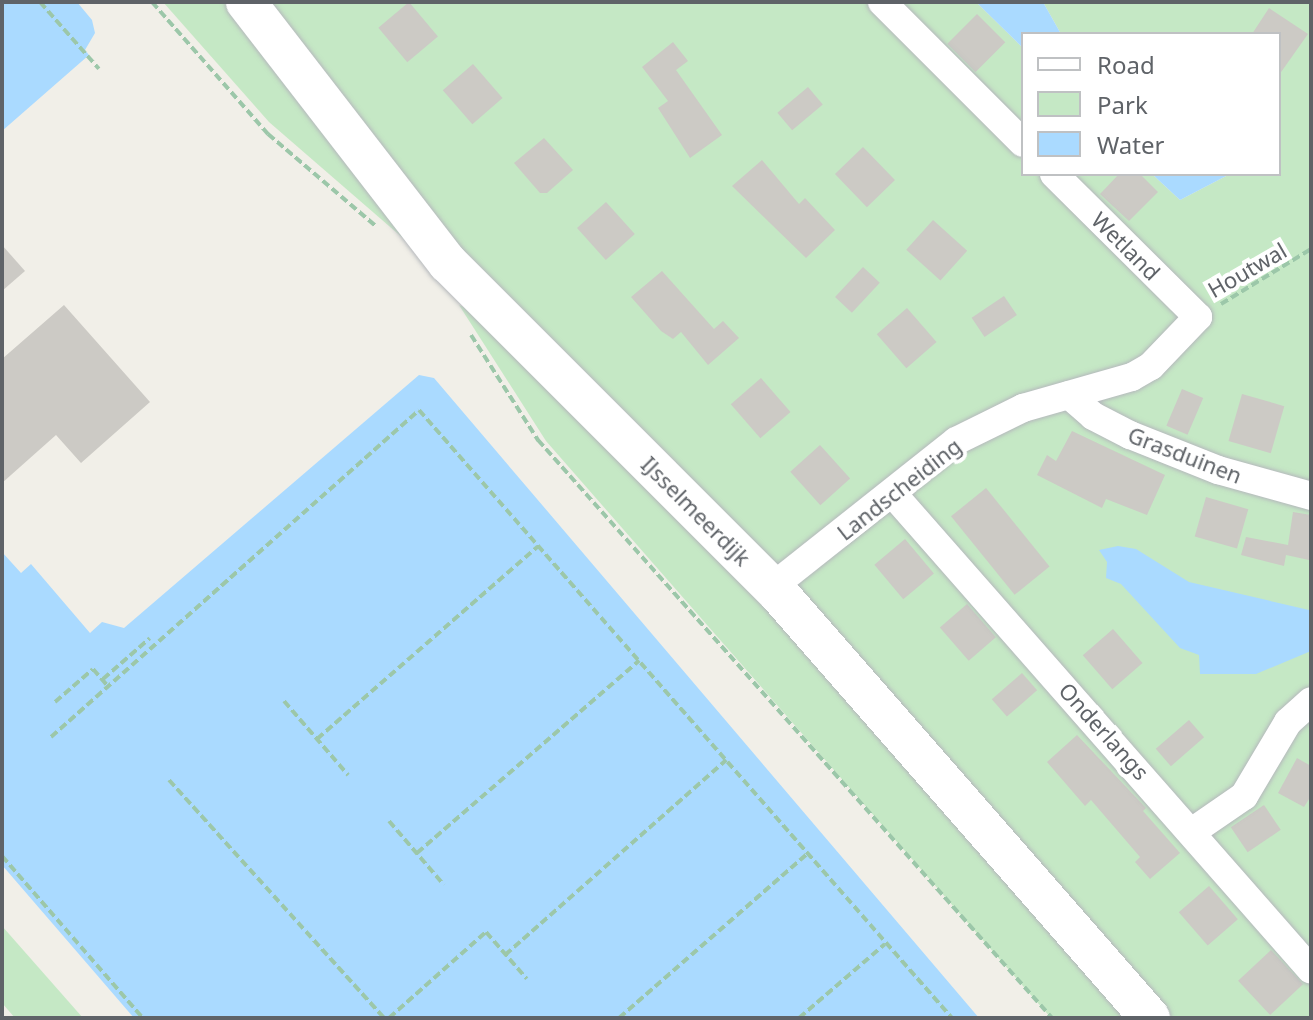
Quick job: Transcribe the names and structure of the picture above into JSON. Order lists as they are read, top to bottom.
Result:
{
  "streets": {
    "street": [
      "Wetland",
      "Grasduinen",
      "Landscheiding",
      "IJsselmeerdijk",
      "Onderlangs"
    ],
    "path": ["Houtwal"]
  },
  "crossings": [
    ["Wetland", "Houtwal"],
    ["Wetland", "Landscheiding"],
    ["Houtwal", "Landscheiding"],
    ["Grasduinen", "Landscheiding"],
    ["Landscheiding", "IJsselmeerdijk"],
    ["Landscheiding", "Onderlangs"]
  ],
  "legend": ["Road", "Park", "Water"]
}
